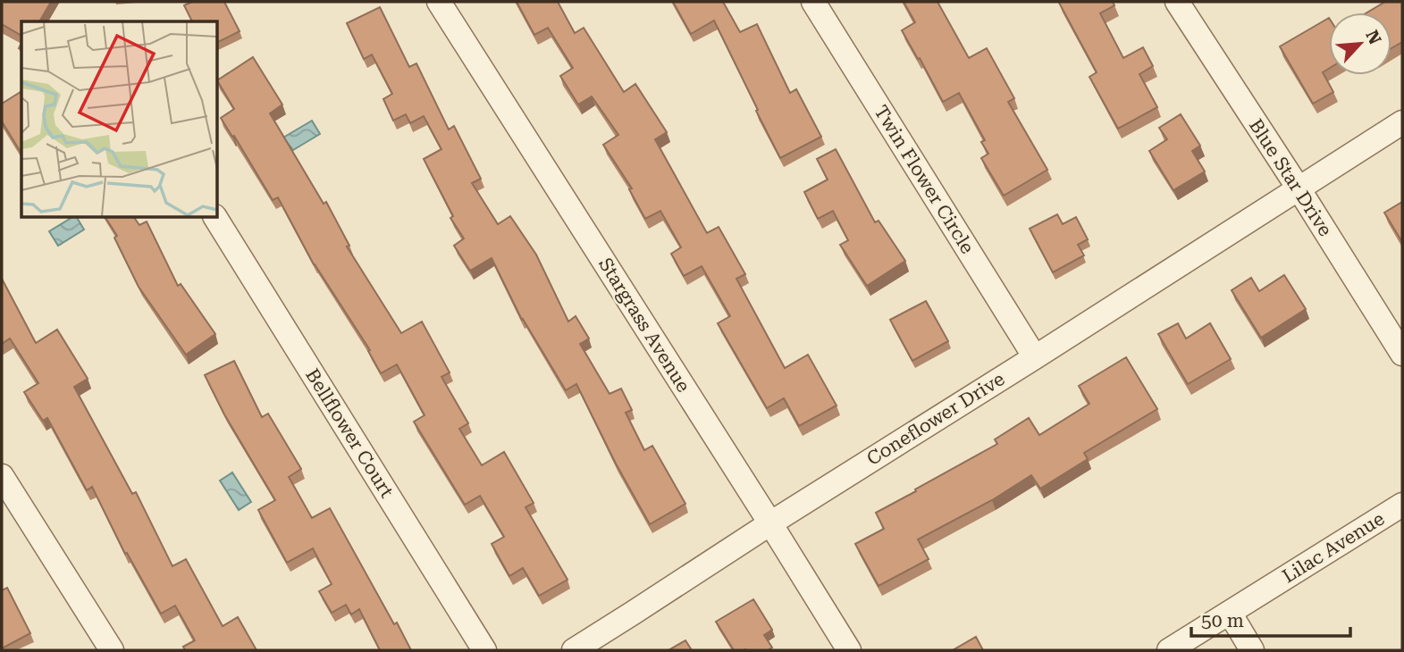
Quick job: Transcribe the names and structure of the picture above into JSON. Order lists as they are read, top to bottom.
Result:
{
  "streets": {
    "street": [
      "Blue Star Drive",
      "Twin Flower Circle",
      "Stargrass Avenue",
      "Coneflower Drive",
      "Bellflower Court",
      "Lilac Avenue"
    ]
  },
  "crossings": [
    ["Blue Star Drive", "Coneflower Drive"],
    ["Twin Flower Circle", "Coneflower Drive"],
    ["Stargrass Avenue", "Coneflower Drive"]
  ],
  "scale_bar": "50 m",
  "north": "top right"
}
